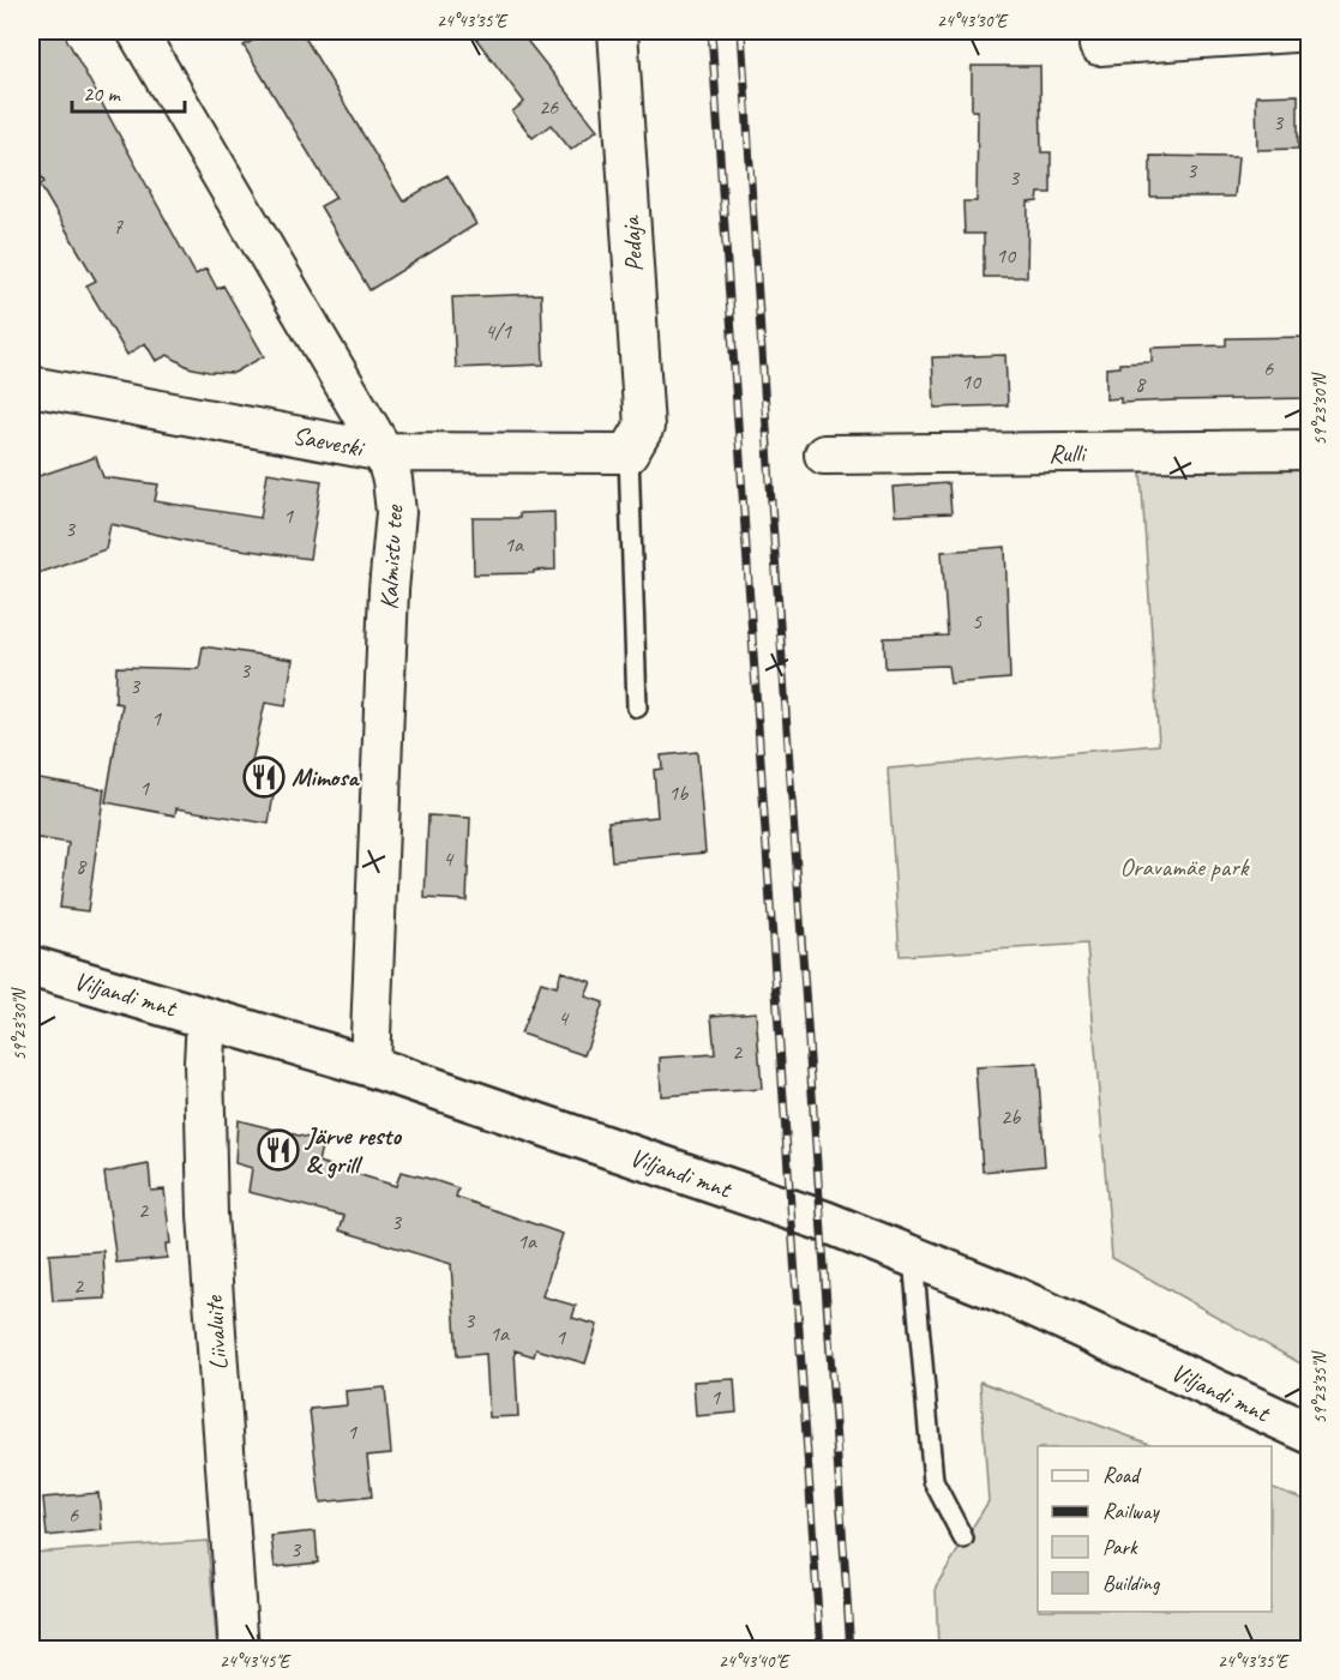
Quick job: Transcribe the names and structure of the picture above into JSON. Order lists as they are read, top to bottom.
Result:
{
  "streets": {
    "main road": ["Viljandi mnt"],
    "street": [
      "Pedaja",
      "Saeveski",
      "Rulli",
      "Kalmistu tee",
      "Liivaluite"
    ]
  },
  "crossings": [
    ["Pedaja", "Saeveski"],
    ["Saeveski", "Kalmistu tee"],
    ["Kalmistu tee", "Viljandi mnt"],
    ["Viljandi mnt", "Liivaluite"]
  ],
  "parks": ["Oravamäe park"],
  "places": {
    "restaurant": ["Mimosa", "Järve resto & grill"]
  },
  "house_numbers": [
    "26",
    "3",
    "3",
    "3",
    "7",
    "10",
    "4/1",
    "6",
    "10",
    "8",
    "1",
    "3",
    "1a",
    "5",
    "3",
    "3",
    "1",
    "1",
    "1b",
    "4",
    "8",
    "4",
    "2",
    "2b",
    "2",
    "3",
    "1a",
    "2",
    "3",
    "1a",
    "1",
    "1",
    "1",
    "6",
    "3"
  ],
  "legend": [
    "Road",
    "Railway",
    "Park",
    "Building"
  ],
  "scale_bar": "20 m",
  "coordinates": [
    "24°43'35\"E",
    "24°43'30\"E",
    "59°23'30\"N",
    "59°23'35\"N",
    "24°43'45\"E",
    "24°43'40\"E"
  ]
}
